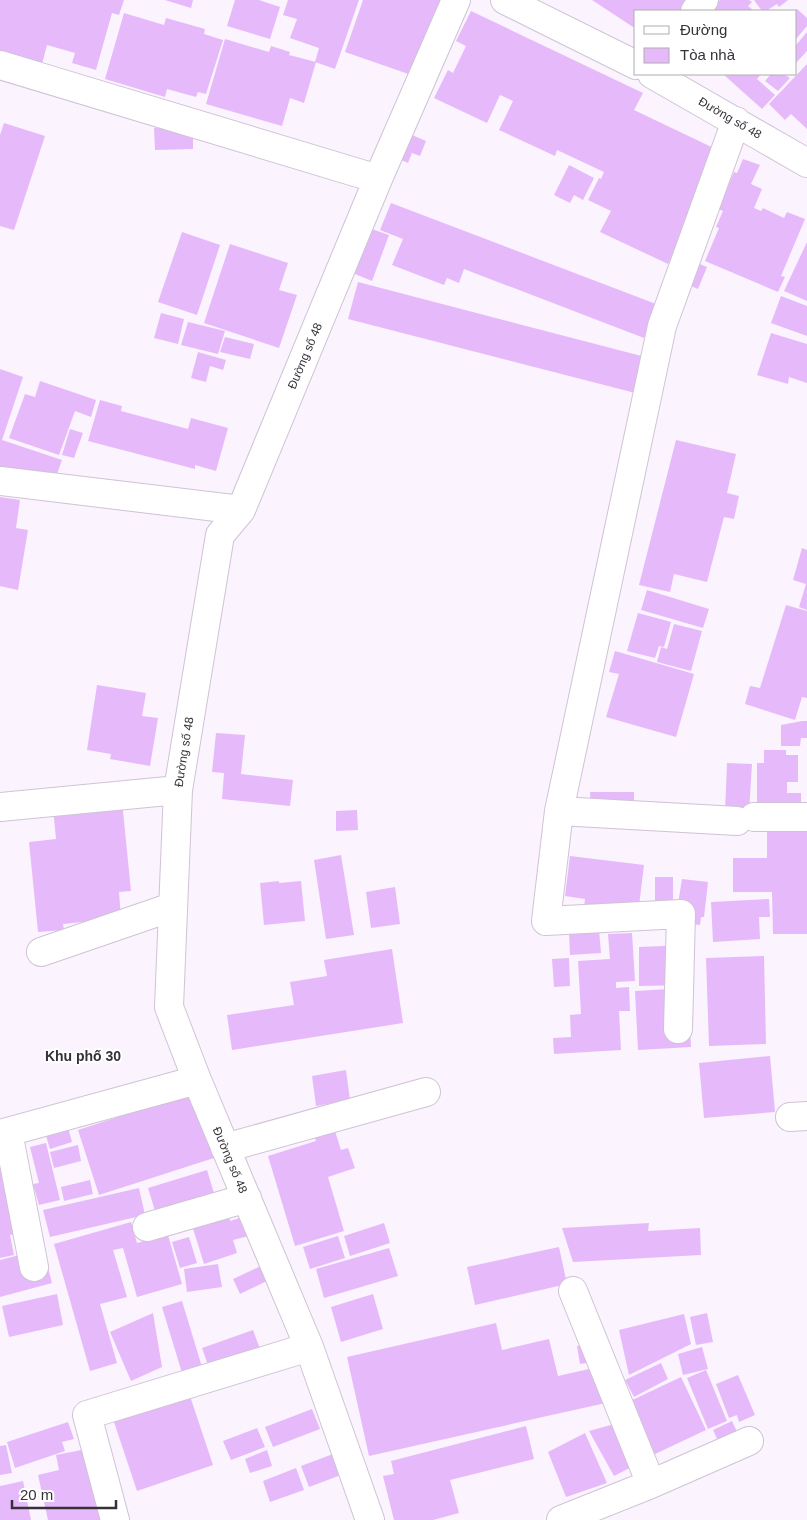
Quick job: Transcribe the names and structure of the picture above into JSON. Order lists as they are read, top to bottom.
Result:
{
  "streets": {
    "street": ["Đường số 48"]
  },
  "districts": ["Khu phố 30"],
  "legend": ["Đường", "Tòa nhà"],
  "scale_bar": "20 m"
}
